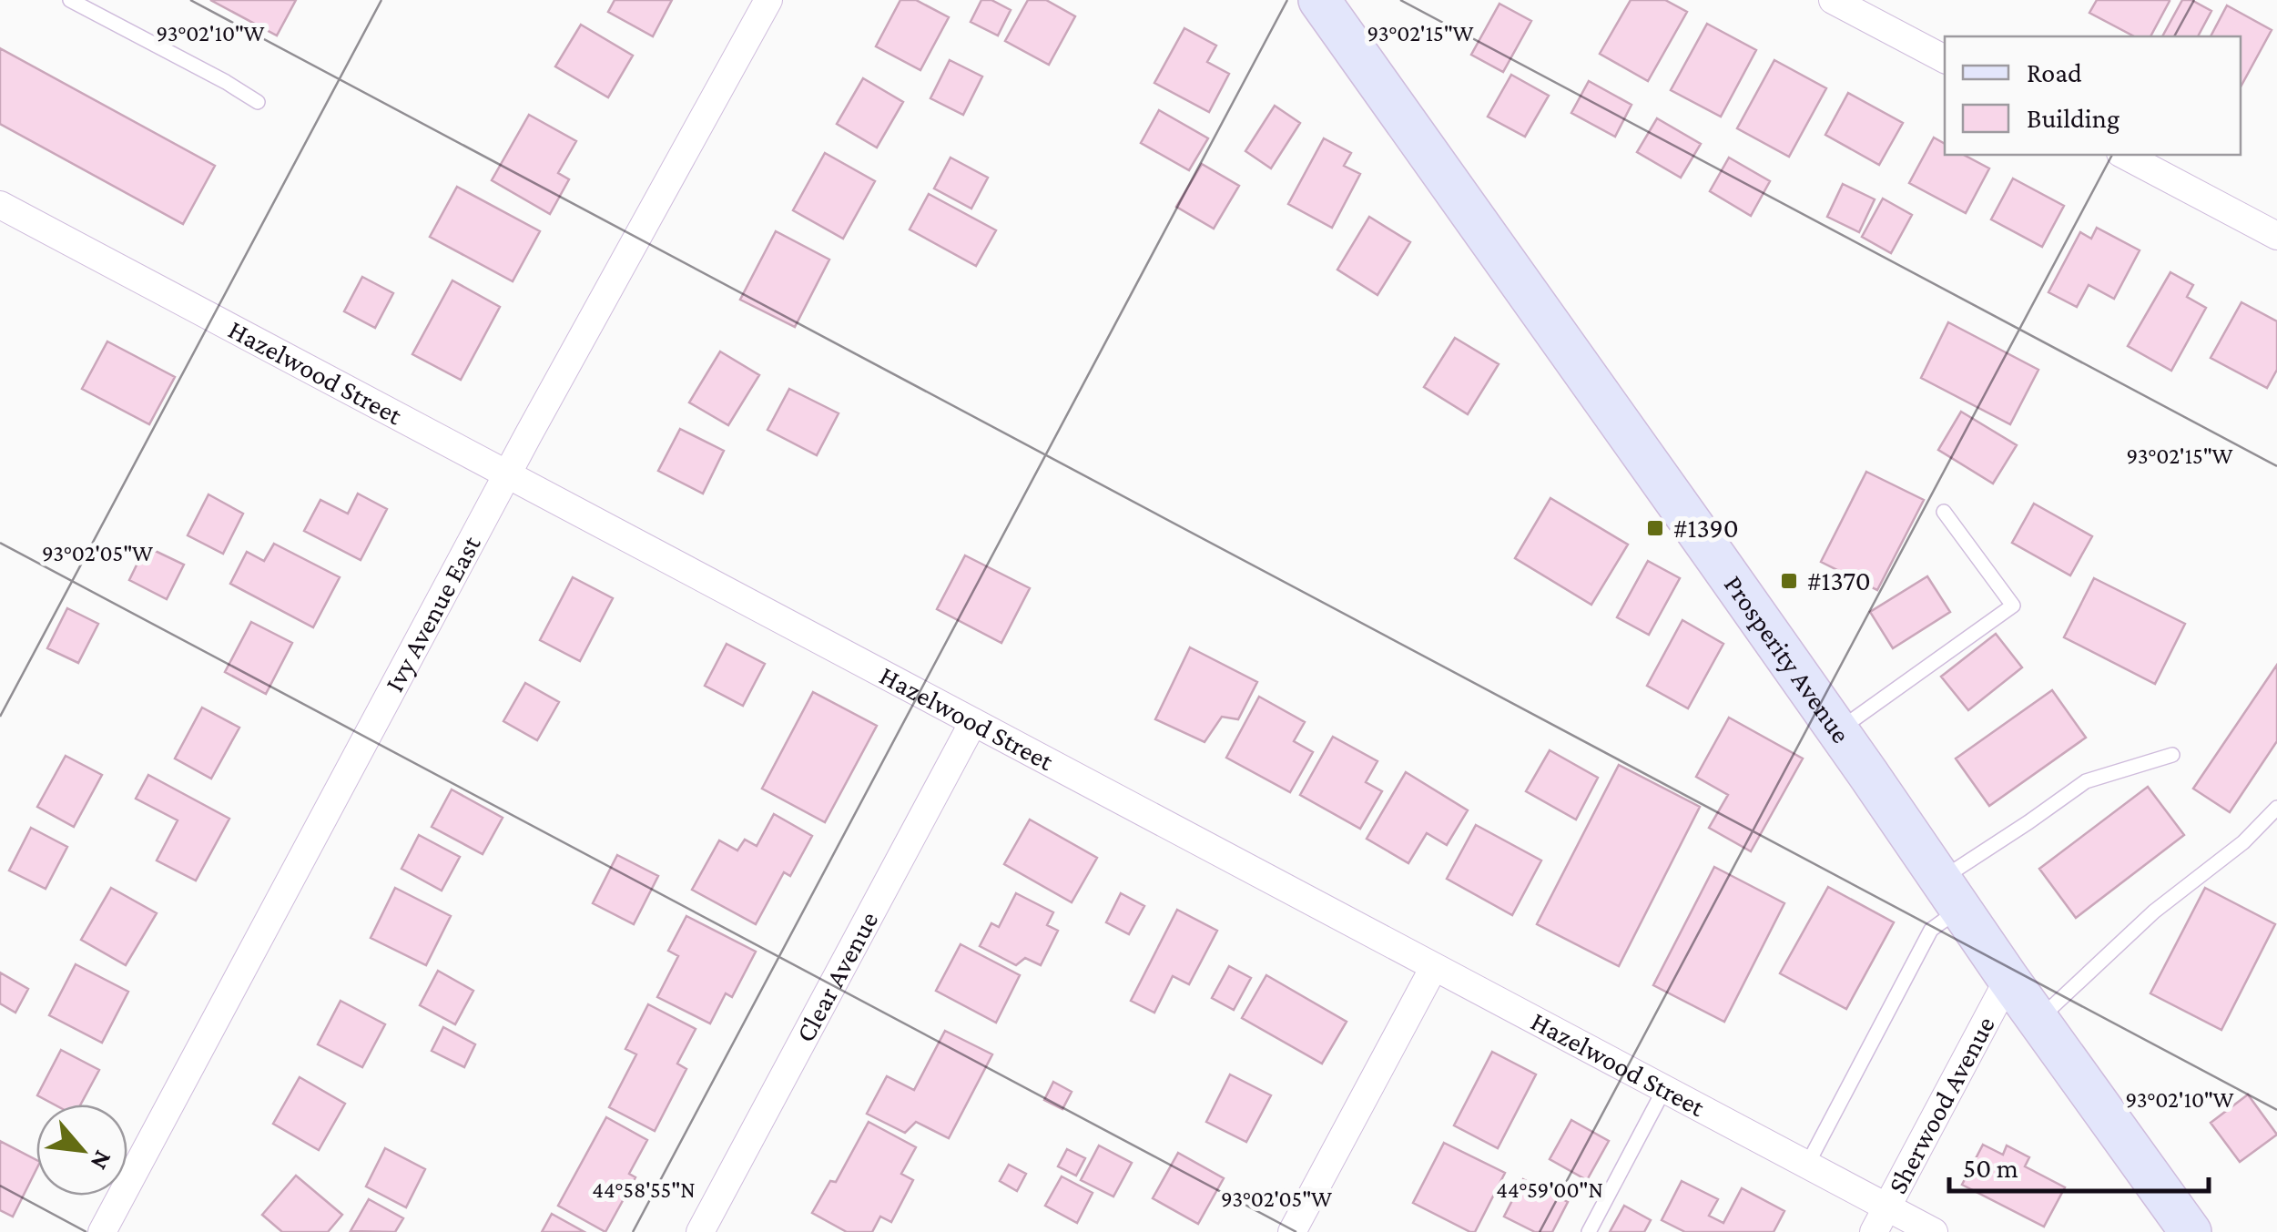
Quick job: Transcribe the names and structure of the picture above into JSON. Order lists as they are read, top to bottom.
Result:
{
  "streets": {
    "street": [
      "Hazelwood Street",
      "Ivy Avenue East",
      "Prosperity Avenue",
      "Clear Avenue",
      "Sherwood Avenue"
    ]
  },
  "crossings": [
    ["Hazelwood Street", "Ivy Avenue East"],
    ["Hazelwood Street", "Clear Avenue"],
    ["Hazelwood Street", "Sherwood Avenue"],
    ["Prosperity Avenue", "Sherwood Avenue"]
  ],
  "places": {
    "transit": ["#1390", "#1370"]
  },
  "legend": ["Road", "Building"],
  "scale_bar": "50 m",
  "north": "bottom right",
  "coordinates": [
    "93°02'10\"W",
    "93°02'15\"W",
    "93°02'05\"W",
    "44°58'55\"N",
    "44°59'00\"N"
  ]
}
